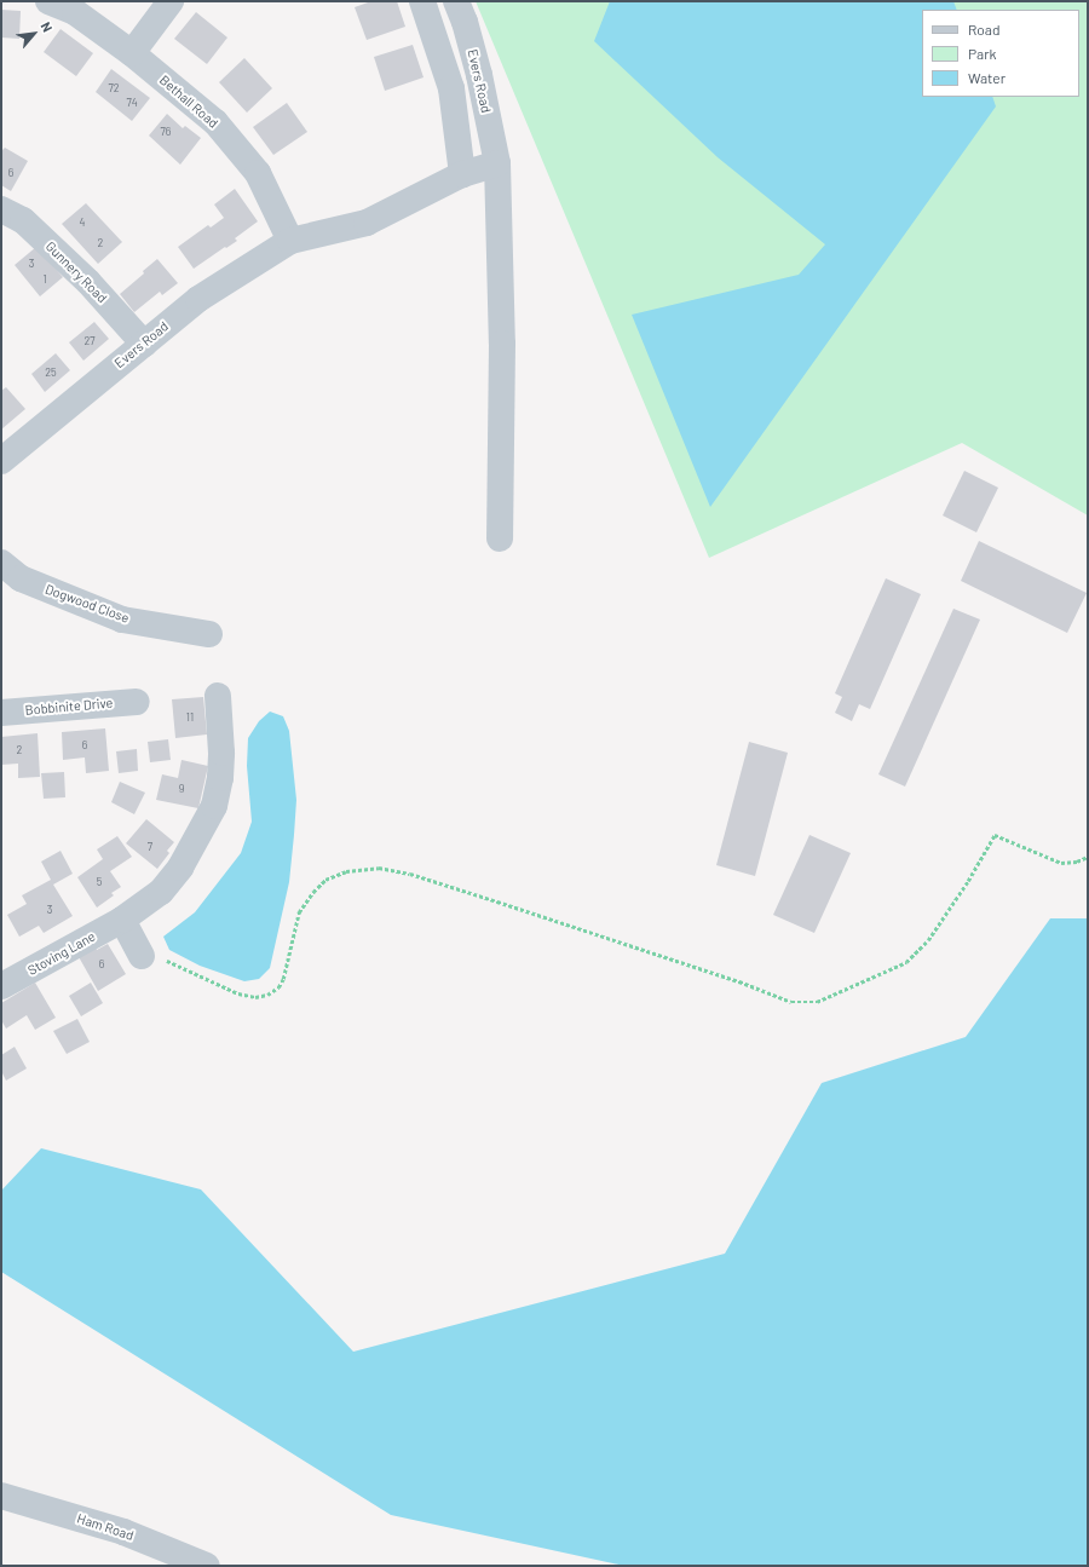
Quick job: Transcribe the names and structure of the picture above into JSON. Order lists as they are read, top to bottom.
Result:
{
  "streets": {
    "street": [
      "Evers Road",
      "Bethall Road",
      "Gunnery Road",
      "Dogwood Close",
      "Bobbinite Drive",
      "Stoving Lane",
      "Ham Road"
    ]
  },
  "crossings": [
    ["Evers Road", "Bethall Road"],
    ["Evers Road", "Gunnery Road"]
  ],
  "house_numbers": [
    "72",
    "74",
    "76",
    "6",
    "4",
    "2",
    "3",
    "1",
    "27",
    "25",
    "11",
    "6",
    "2",
    "9",
    "7",
    "5",
    "3",
    "6"
  ],
  "legend": ["Road", "Park", "Water"],
  "north": "top right"
}
